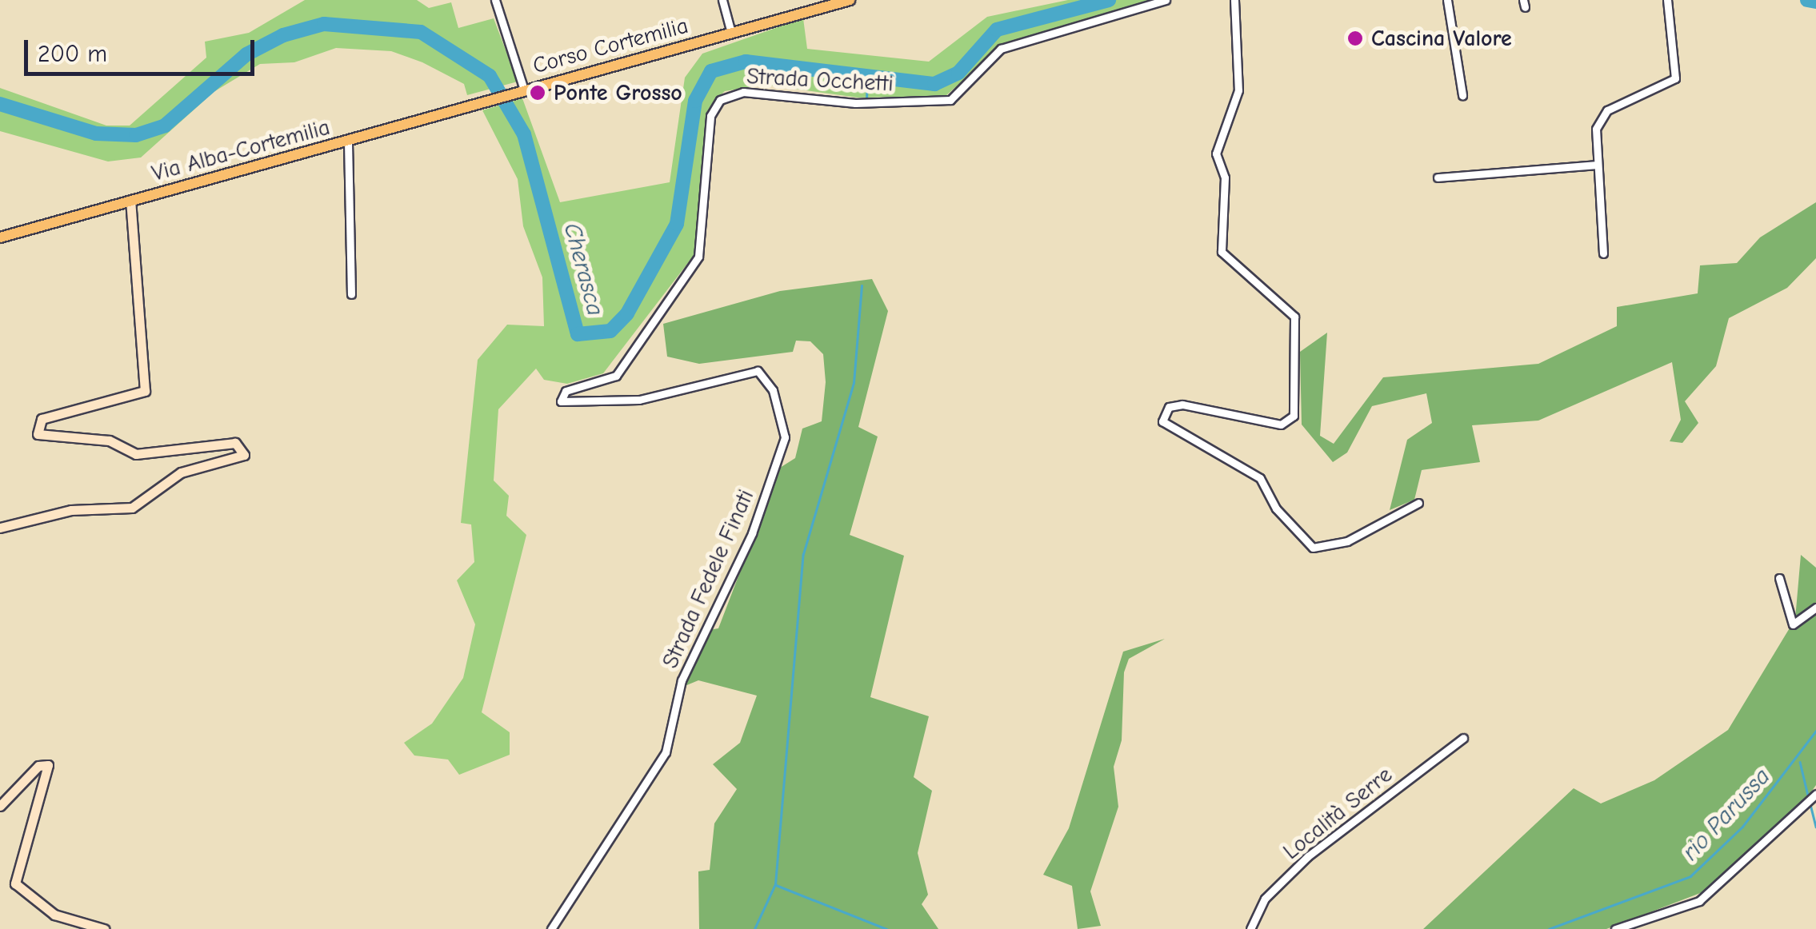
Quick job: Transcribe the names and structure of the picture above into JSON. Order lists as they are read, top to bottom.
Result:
{
  "streets": {
    "main road": ["Corso Cortemilia", "Via Alba-Cortemilia"],
    "street": ["Strada Occhetti", "Strada Fedele Finati", "Località Serre"]
  },
  "crossings": [
    ["Corso Cortemilia", "Via Alba-Cortemilia"],
    ["Strada Occhetti", "Strada Fedele Finati"]
  ],
  "water": ["Cherasca", "rio Parussa"],
  "places": ["Cascina Valore", "Ponte Grosso"],
  "scale_bar": "200 m"
}
